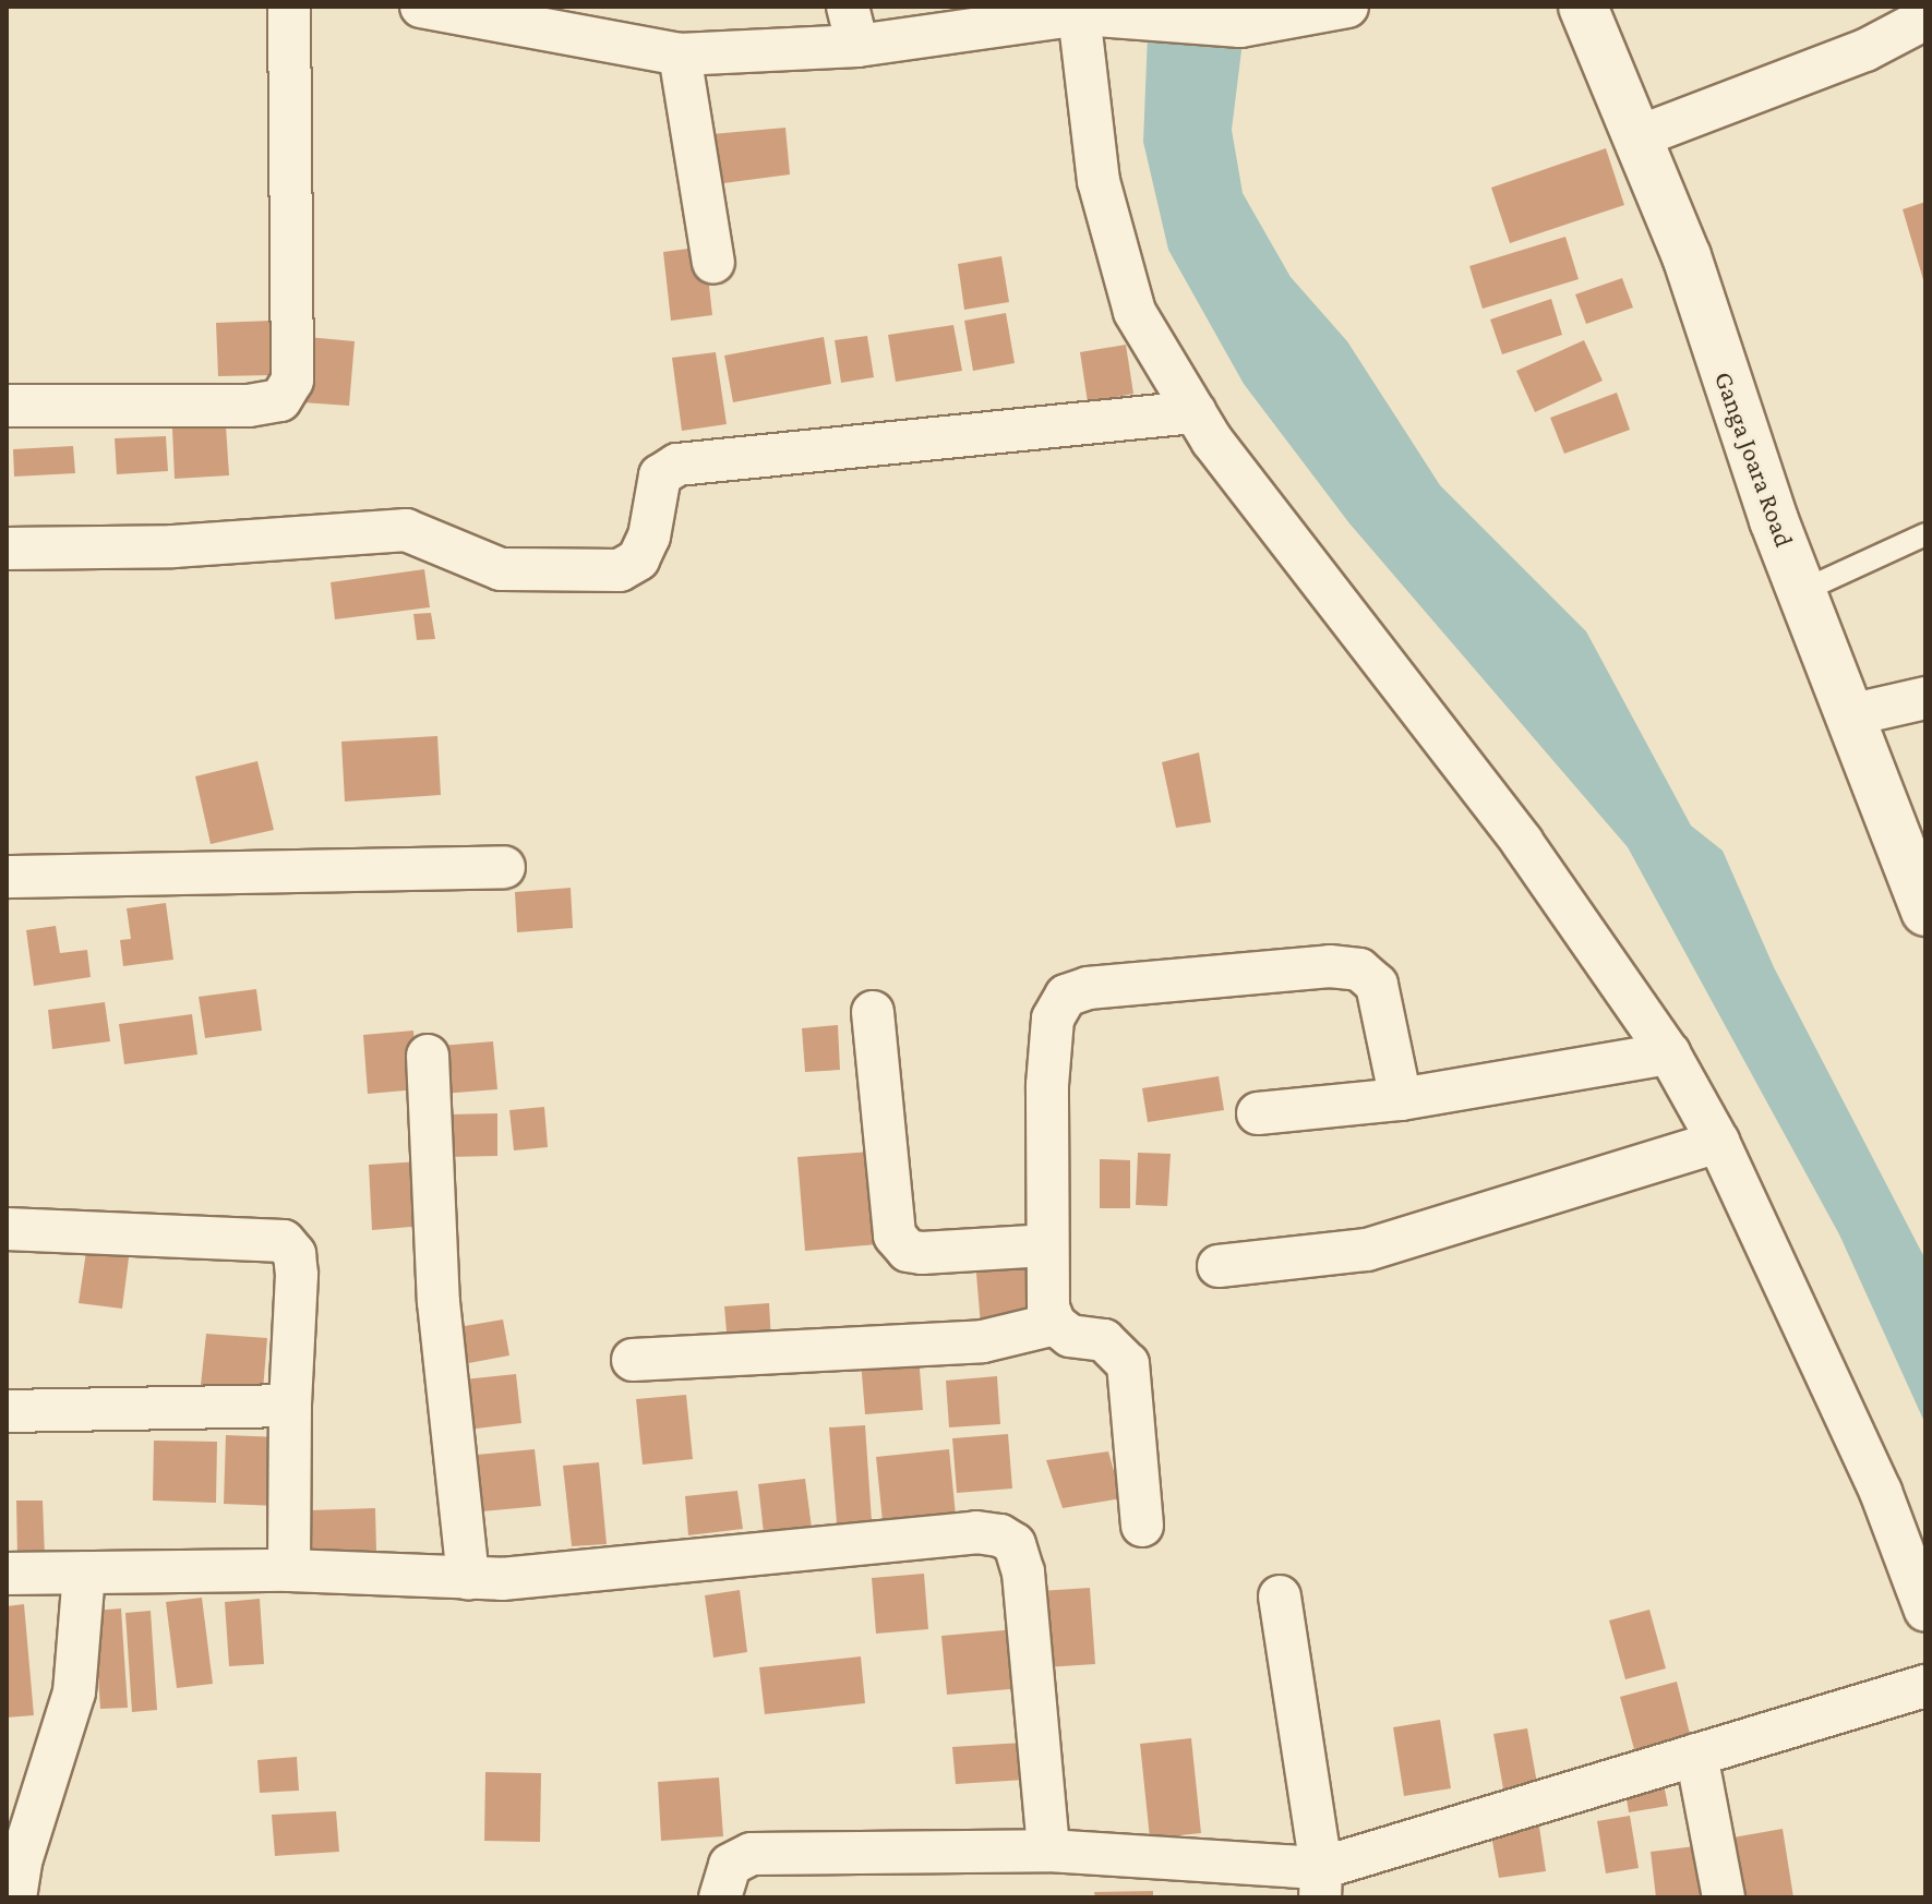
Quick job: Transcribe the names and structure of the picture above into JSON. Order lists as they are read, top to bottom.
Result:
{
  "streets": {
    "main road": ["Ganga Joara Road"]
  }
}
